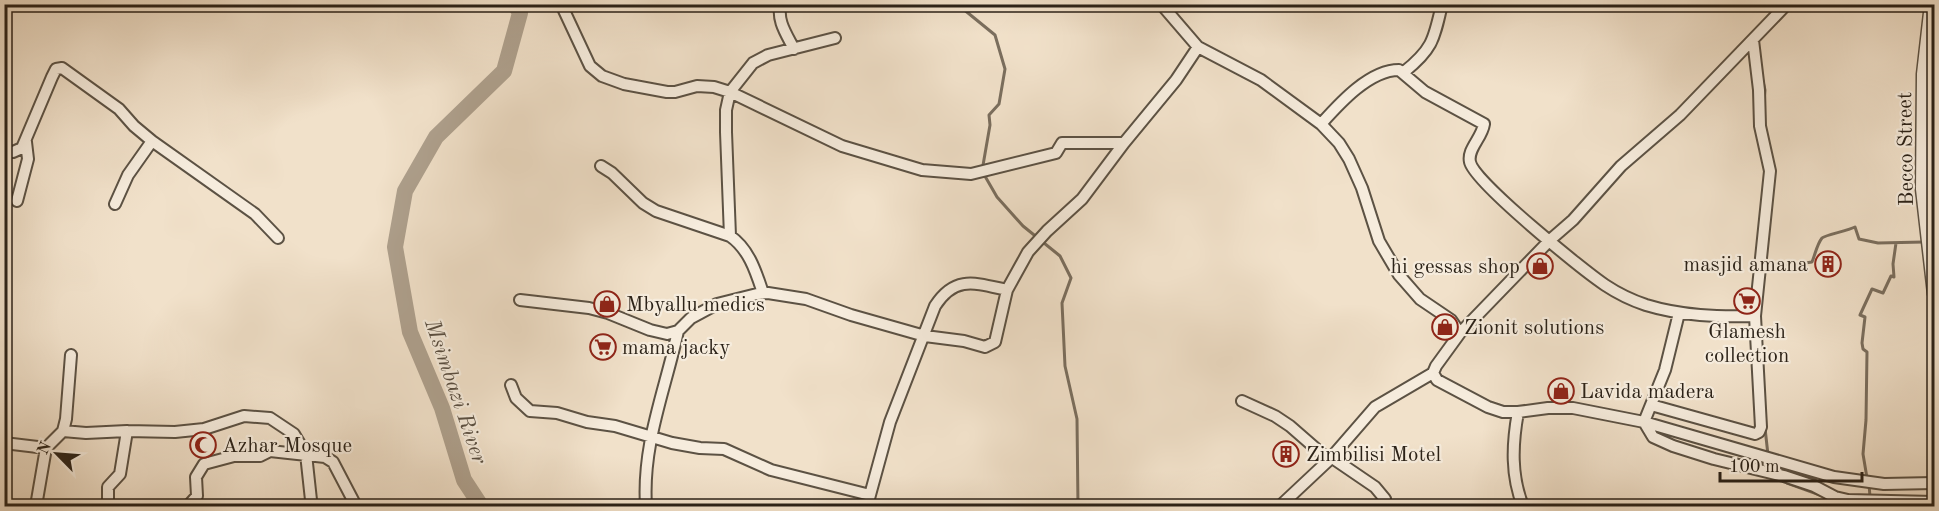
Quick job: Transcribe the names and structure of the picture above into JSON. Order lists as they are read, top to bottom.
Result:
{
  "streets": {
    "street": ["Becco Street"]
  },
  "water": ["Msimbazi River"],
  "places": {
    "building": ["masjid amana", "Zimbilisi Motel"],
    "shop": [
      "hi gessas shop",
      "Mbyallu medics",
      "Zionit solutions",
      "Lavida madera"
    ],
    "supermarket": ["Glamesh collection", "mama jacky"],
    "mosque": ["Azhar Mosque"]
  },
  "scale_bar": "100 m",
  "north": "top left"
}
